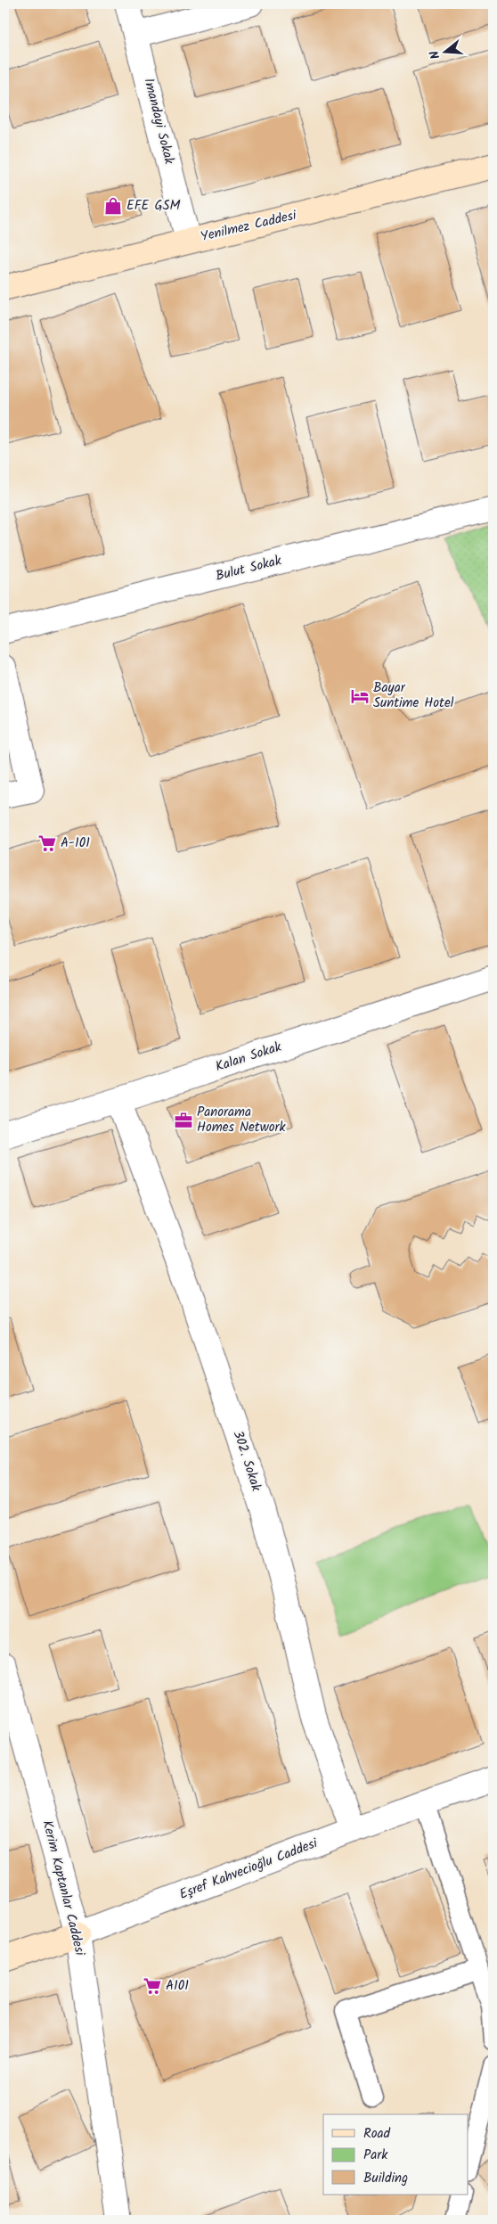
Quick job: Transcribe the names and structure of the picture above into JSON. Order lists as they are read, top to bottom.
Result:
{
  "streets": {
    "street": [
      "Imandayi Sokak",
      "Yenilmez Caddesi",
      "Bulut Sokak",
      "Kalan Sokak",
      "302. Sokak",
      "Eşref Kahvecioğlu Caddesi",
      "Kerim Kaptanlar Caddesi"
    ]
  },
  "crossings": [
    ["Imandayi Sokak", "Yenilmez Caddesi"],
    ["Kalan Sokak", "302. Sokak"],
    ["302. Sokak", "Eşref Kahvecioğlu Caddesi"],
    ["Eşref Kahvecioğlu Caddesi", "Kerim Kaptanlar Caddesi"]
  ],
  "places": {
    "shop": ["EFE GSM"],
    "hotel": ["Bayar Suntime Hotel"],
    "supermarket": ["A-101", "A101"],
    "office": ["Panorama Homes Network"]
  },
  "legend": ["Road", "Park", "Building"],
  "north": "left"
}
